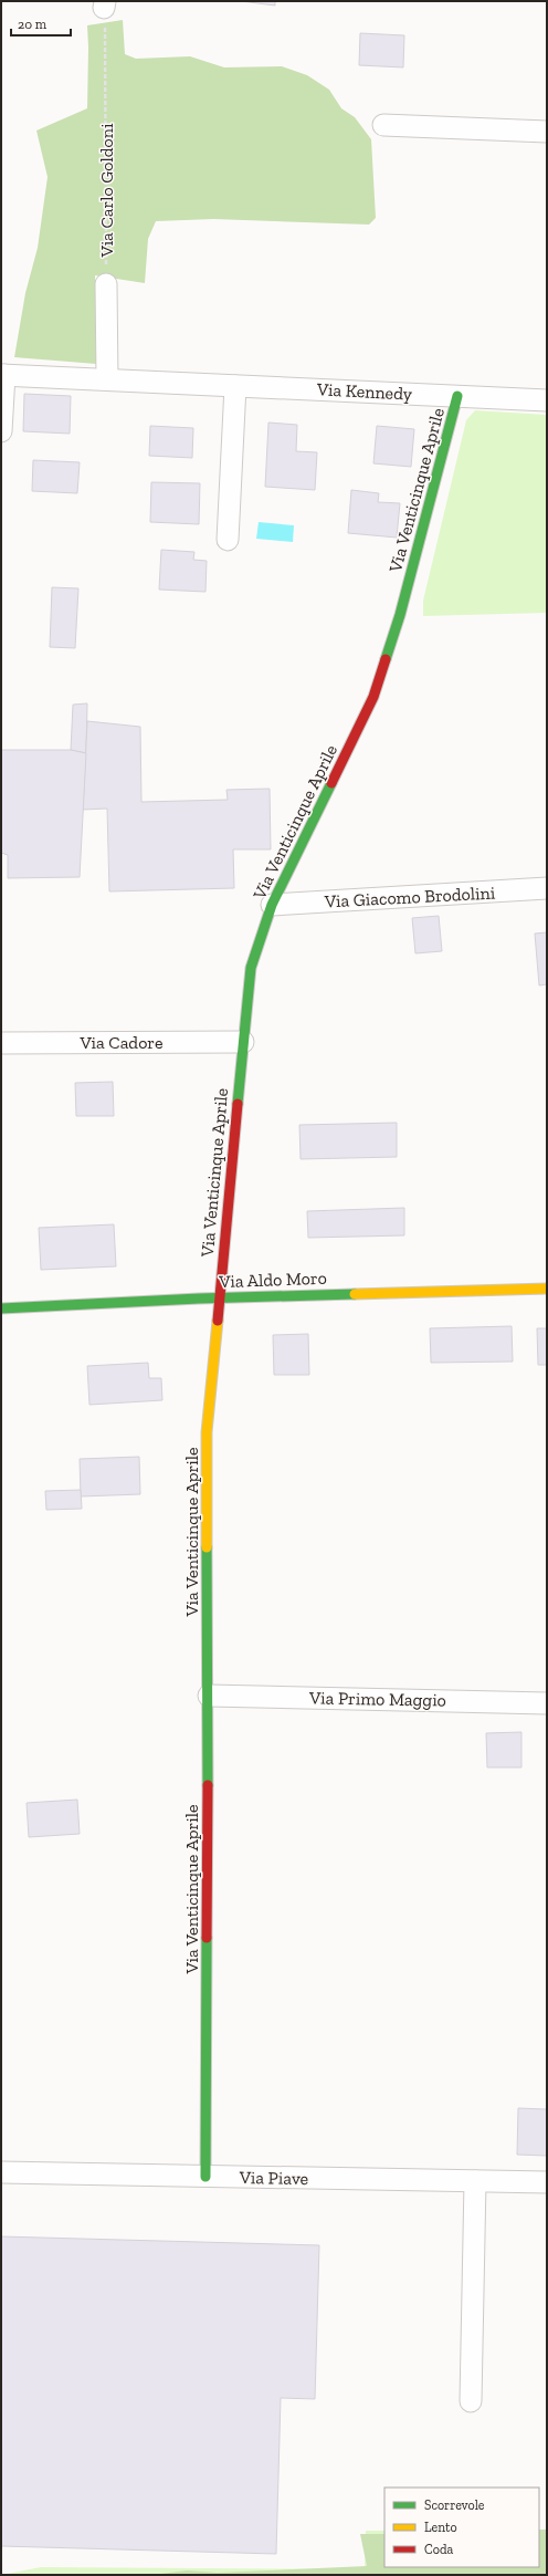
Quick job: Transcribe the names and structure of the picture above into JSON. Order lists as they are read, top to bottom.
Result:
{
  "streets": {
    "street": [
      "Via Kennedy",
      "Via Venticinque Aprile",
      "Via Giacomo Brodolini",
      "Via Cadore",
      "Via Aldo Moro",
      "Via Primo Maggio",
      "Via Piave"
    ],
    "path": ["Via Carlo Goldoni"]
  },
  "crossings": [
    ["Via Kennedy", "Via Venticinque Aprile"],
    ["Via Venticinque Aprile", "Via Giacomo Brodolini"],
    ["Via Venticinque Aprile", "Via Cadore"],
    ["Via Venticinque Aprile", "Via Aldo Moro"],
    ["Via Venticinque Aprile", "Via Primo Maggio"],
    ["Via Venticinque Aprile", "Via Piave"]
  ],
  "legend": ["Scorrevole", "Lento", "Coda"],
  "scale_bar": "20 m"
}
